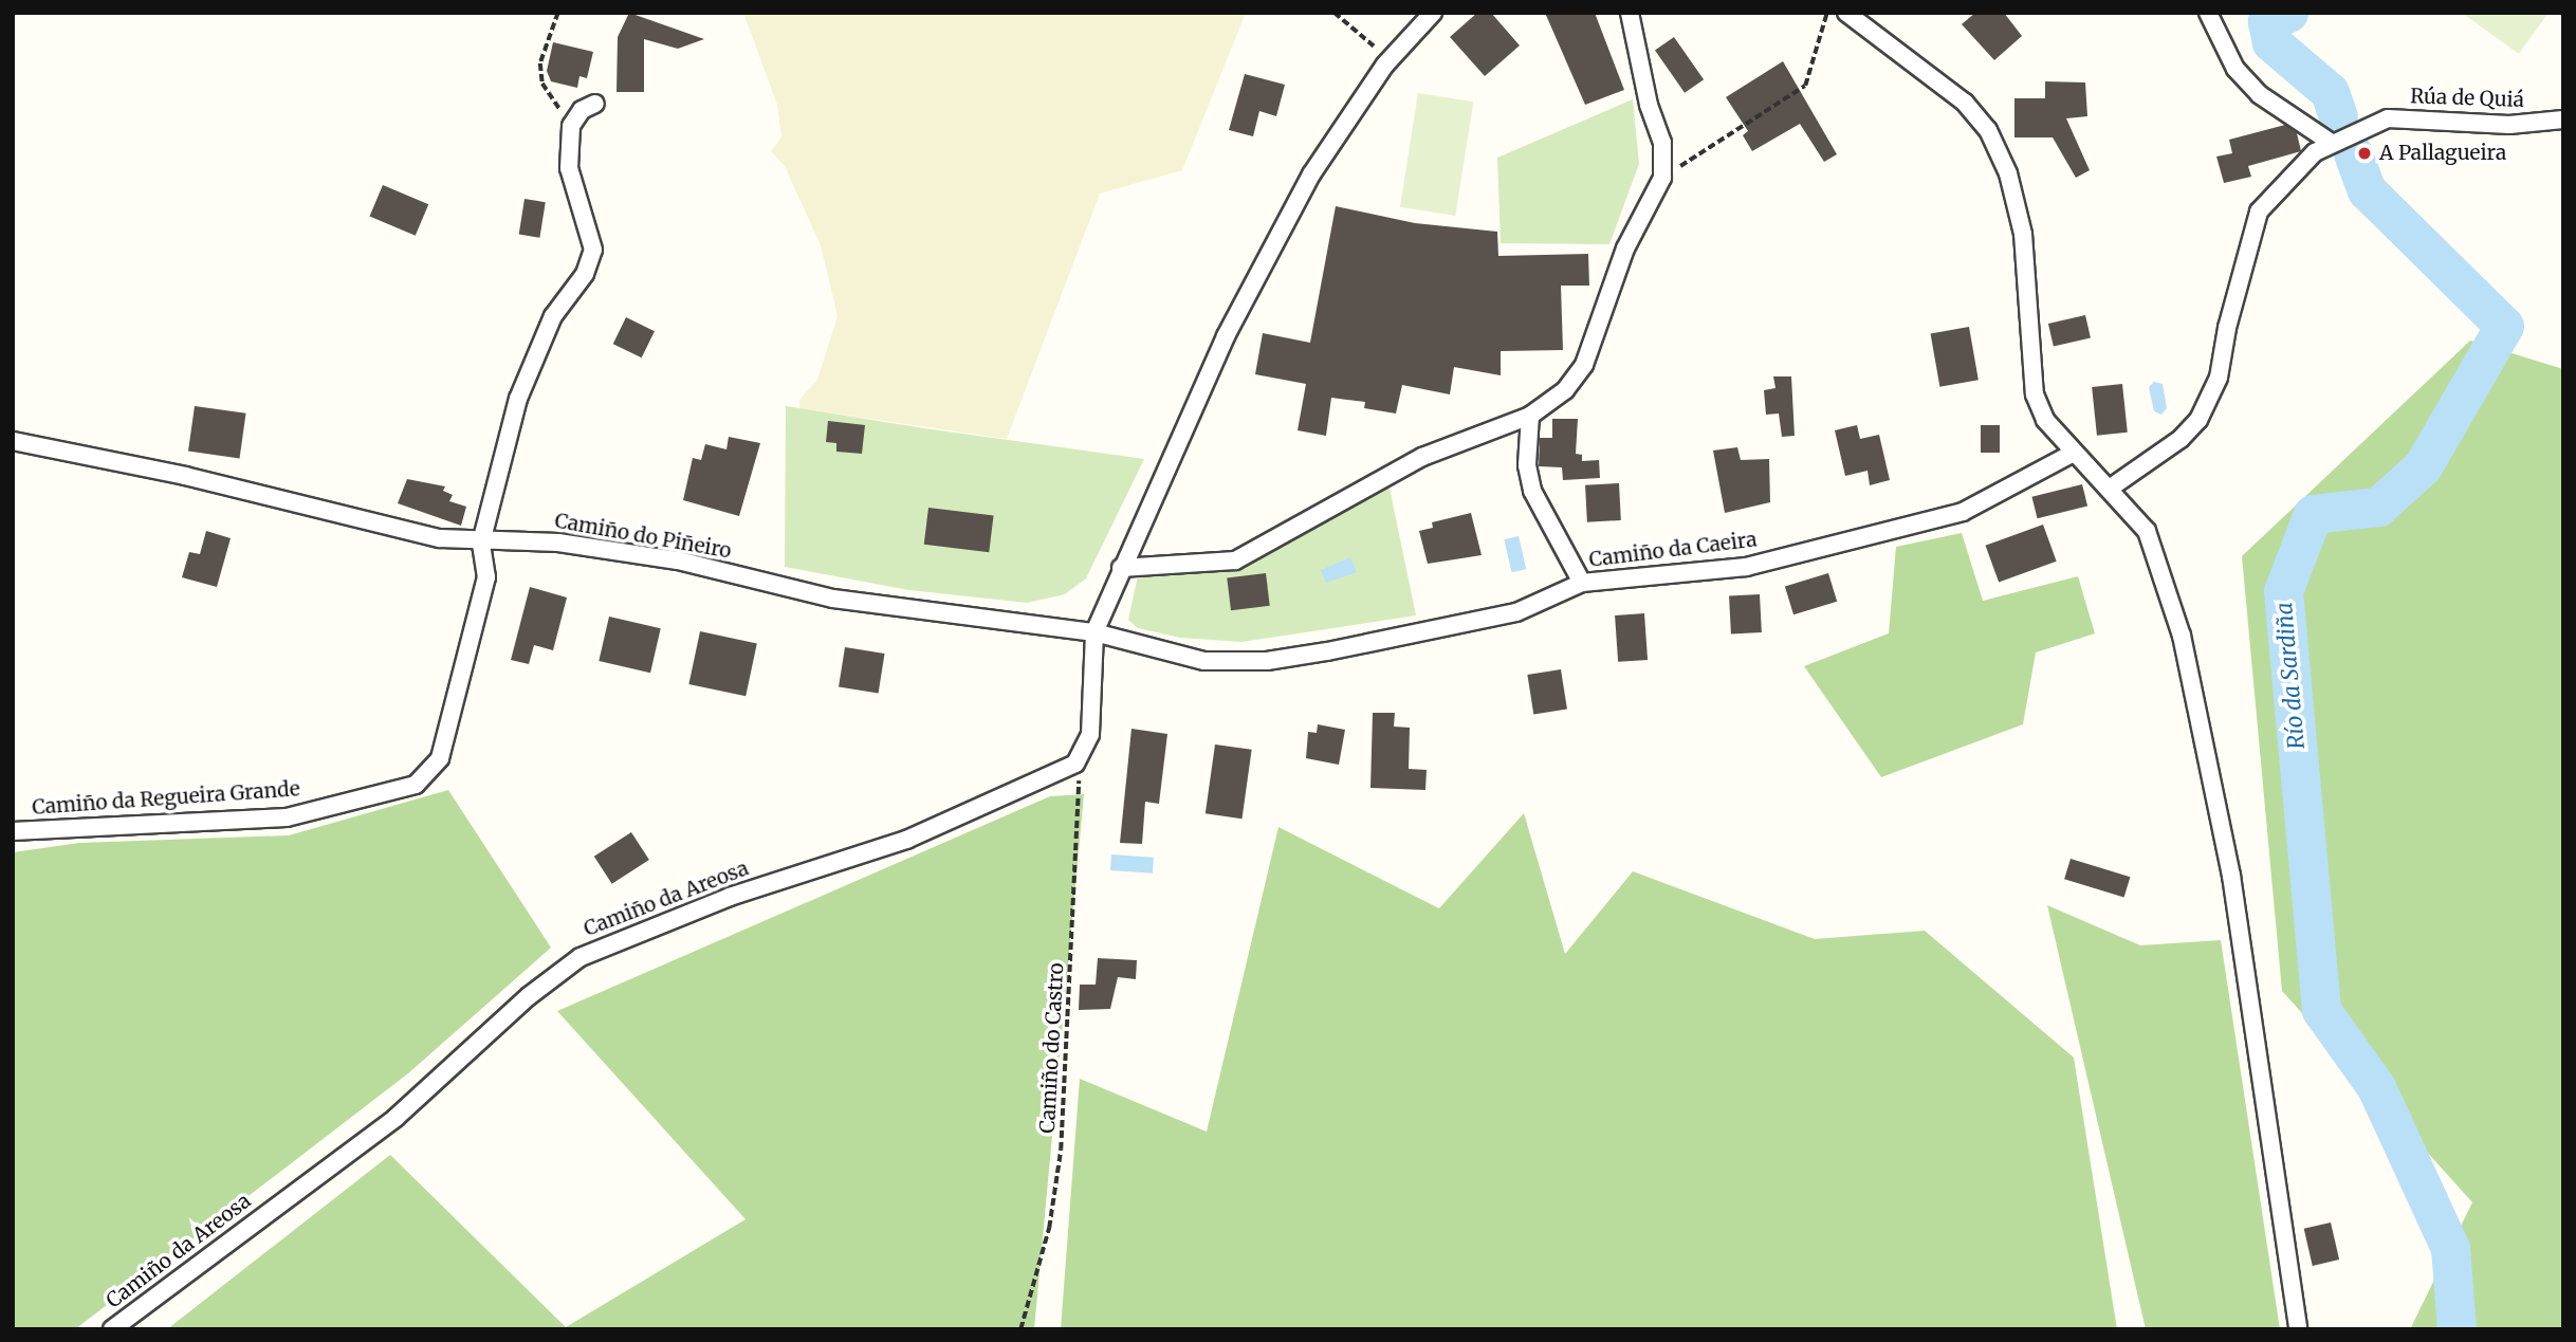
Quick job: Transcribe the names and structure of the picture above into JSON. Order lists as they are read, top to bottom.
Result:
{
  "streets": {
    "street": [
      "Rúa de Quiá",
      "Camiño do Piñeiro",
      "Camiño da Caeira",
      "Camiño da Regueira Grande",
      "Camiño da Areosa"
    ],
    "path": ["Camiño do Castro"]
  },
  "crossings": [
    ["Camiño do Piñeiro", "Camiño da Caeira"],
    ["Camiño do Piñeiro", "Camiño da Regueira Grande"],
    ["Camiño da Areosa", "Camiño do Castro"]
  ],
  "water": ["Río da Sardiña"],
  "places": ["A Pallagueira"]
}
